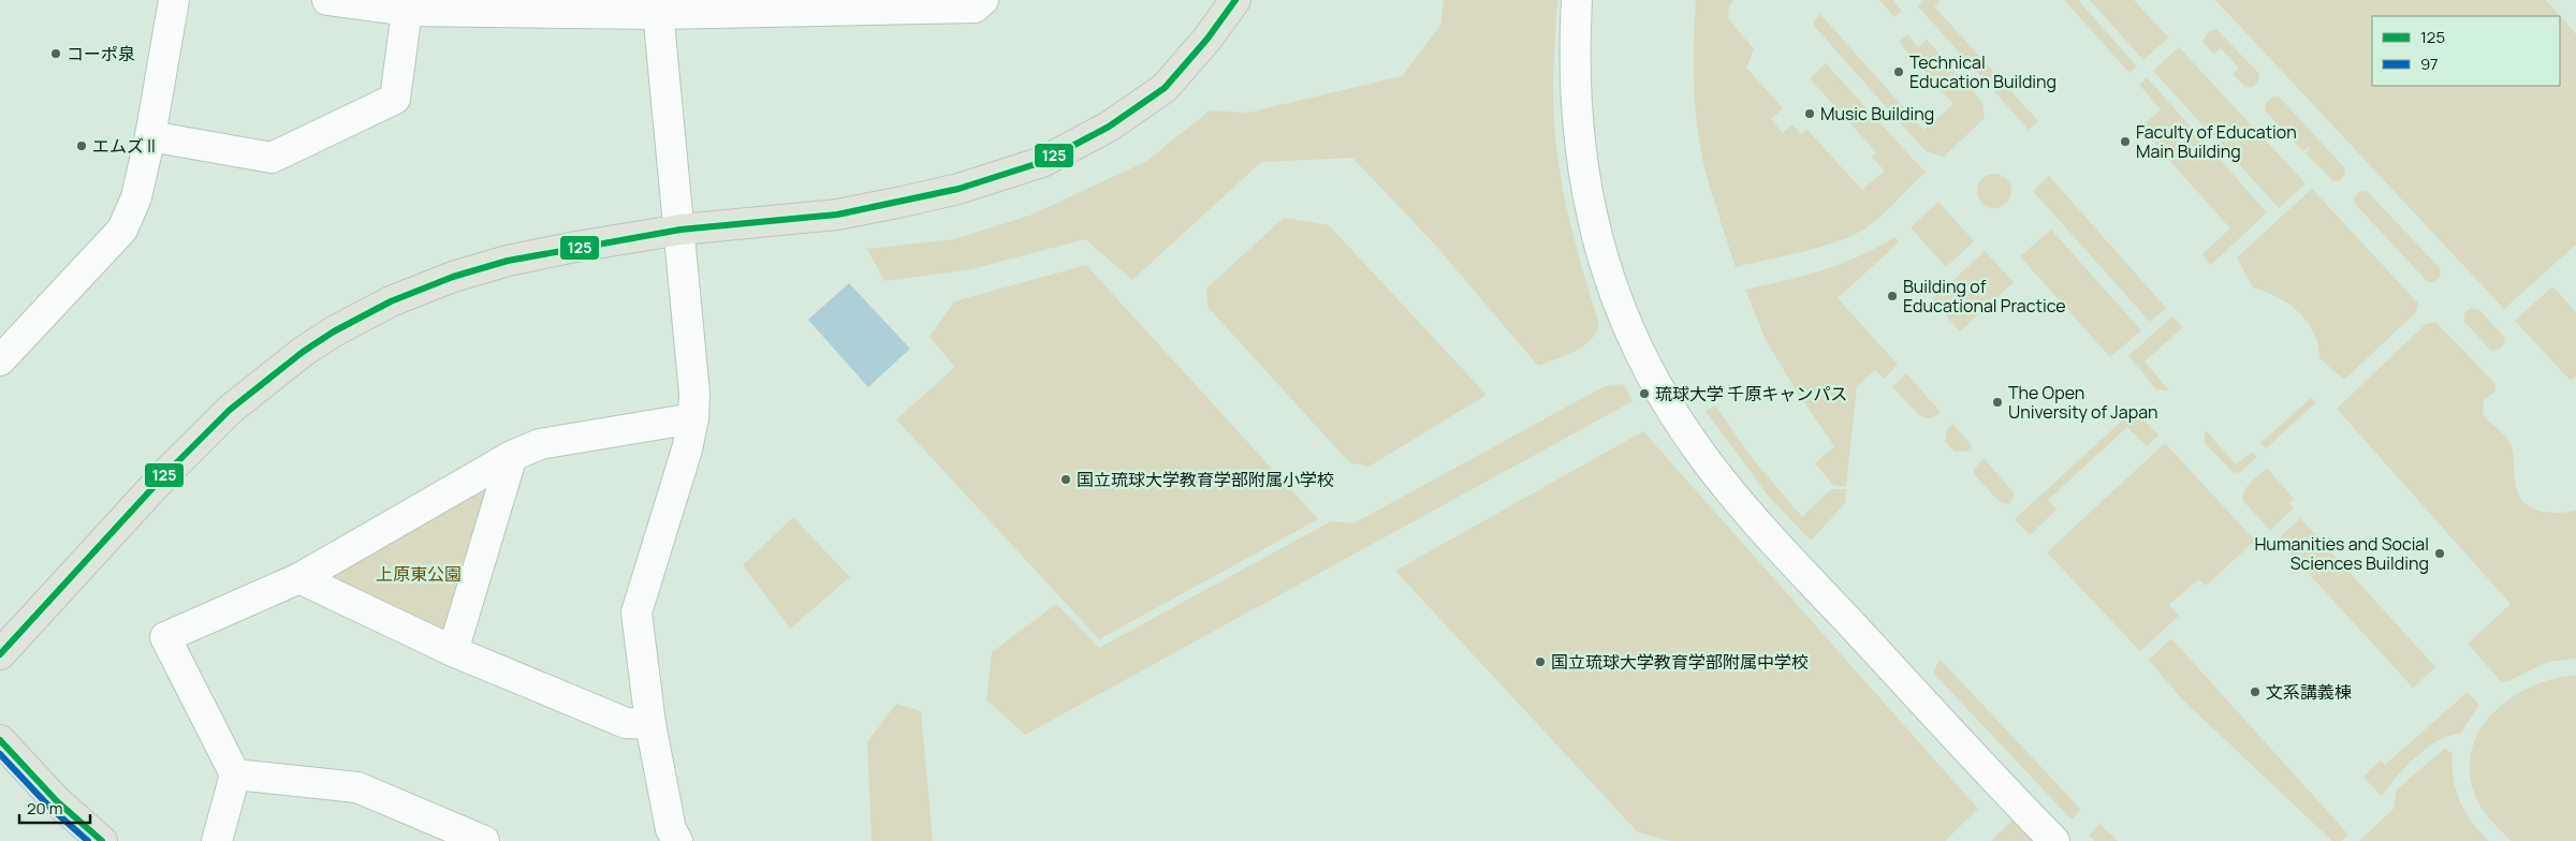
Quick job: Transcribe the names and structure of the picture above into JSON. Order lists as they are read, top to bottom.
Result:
{
  "parks": ["上原東公園"],
  "places": [
    "コーポ泉",
    "Technical Education Building",
    "Music Building",
    "Faculty of Education Main Building",
    "エムズ II",
    "Building of Educational Practice",
    "琉球大学 千原キャンパス",
    "The Open University of Japan",
    "国立琉球大学教育学部附属小学校",
    "Humanities and Social Sciences Building",
    "国立琉球大学教育学部附属中学校",
    "文系講義棟"
  ],
  "lines": ["transit line 125", "transit line 97"],
  "legend": ["125", "97"],
  "scale_bar": "20 m"
}
